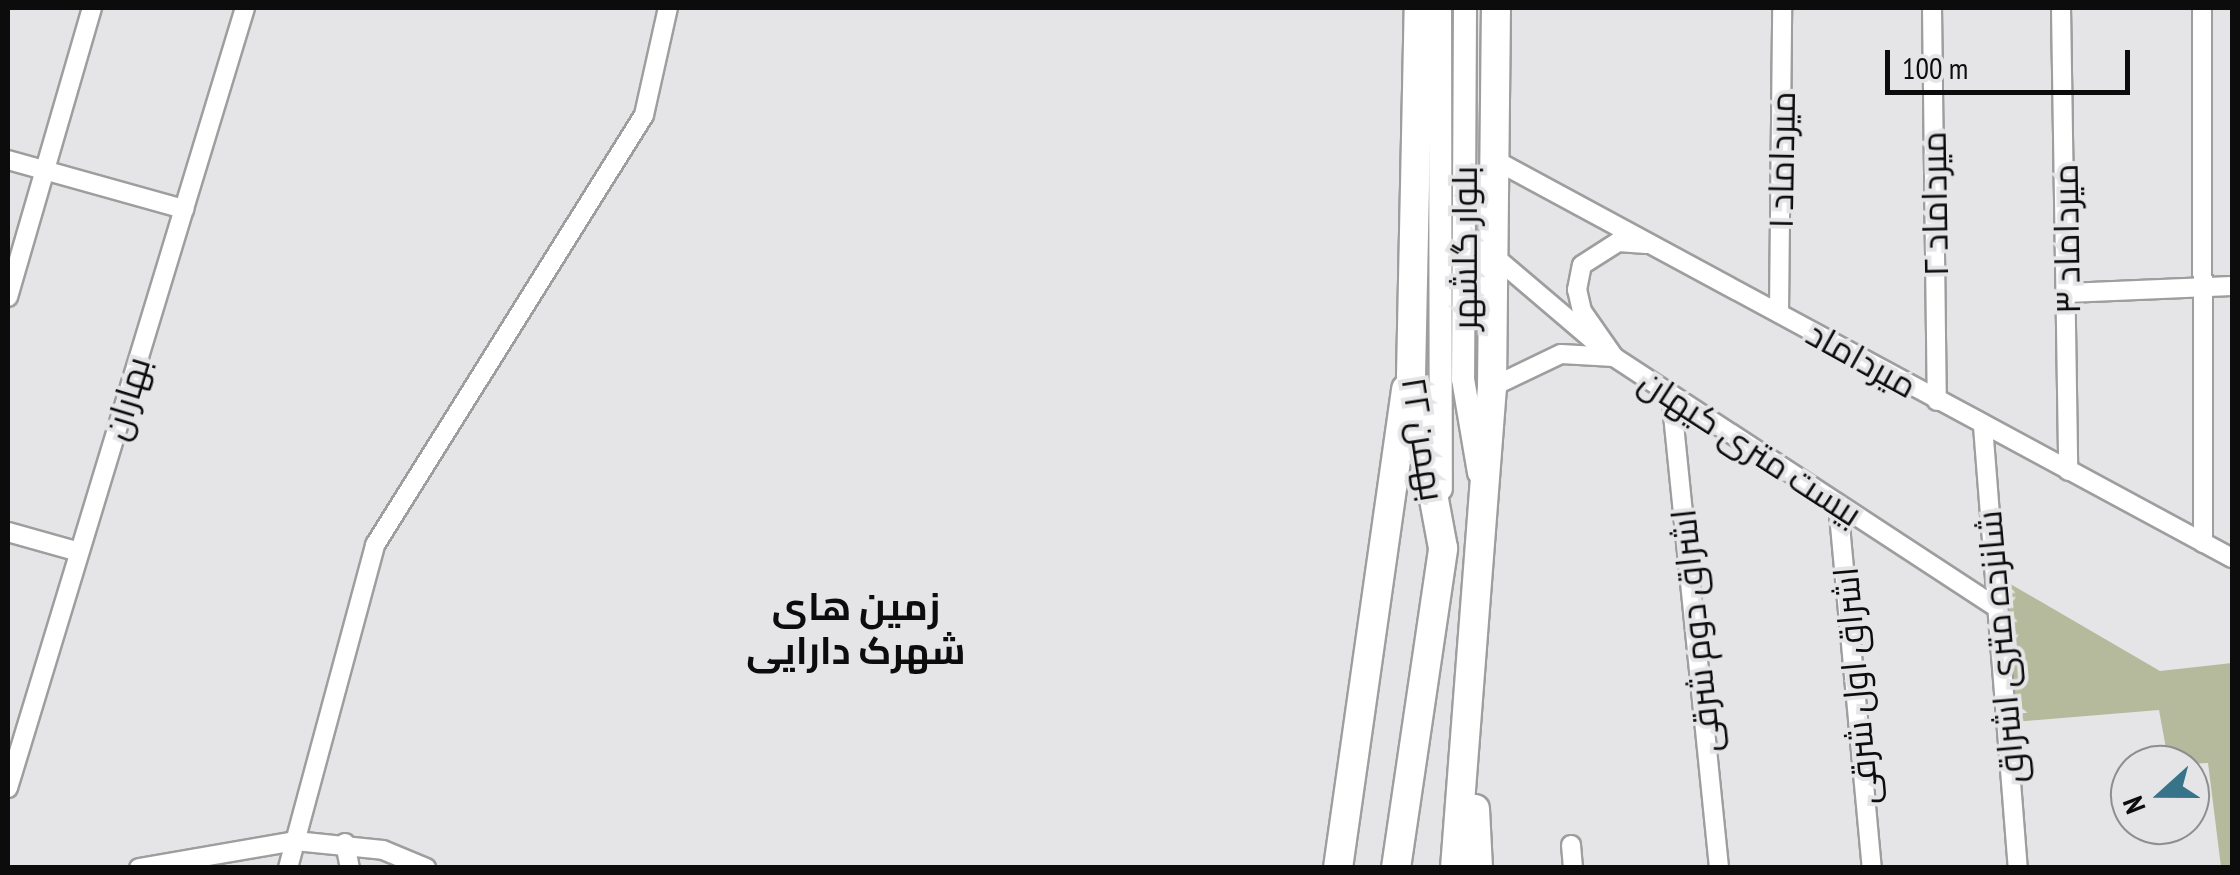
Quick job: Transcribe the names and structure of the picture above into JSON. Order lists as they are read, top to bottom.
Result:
{
  "streets": {
    "highway": ["۲۲ بهمن"],
    "main road": ["بلوار گلشهر"],
    "street": [
      "میرداماد ۱",
      "میرداماد ۲",
      "میرداماد ۳",
      "میرداماد",
      "بهاران",
      "بیست متری کیهان",
      "اشراق دوم شرقی",
      "شانزده متری اشراق",
      "اشراق اول شرقی"
    ]
  },
  "crossings": [
    ["میرداماد ۱", "میرداماد"],
    ["میرداماد ۲", "میرداماد"],
    ["میرداماد ۳", "میرداماد"],
    ["بلوار گلشهر", "۲۲ بهمن"],
    ["میرداماد", "۲۲ بهمن"],
    ["میرداماد", "شانزده متری اشراق"],
    ["۲۲ بهمن", "بیست متری کیهان"],
    ["بیست متری کیهان", "اشراق دوم شرقی"],
    ["بیست متری کیهان", "شانزده متری اشراق"],
    ["بیست متری کیهان", "اشراق اول شرقی"]
  ],
  "districts": ["زمین های شهرک دارایی"],
  "scale_bar": "100 m",
  "north": "left"
}
